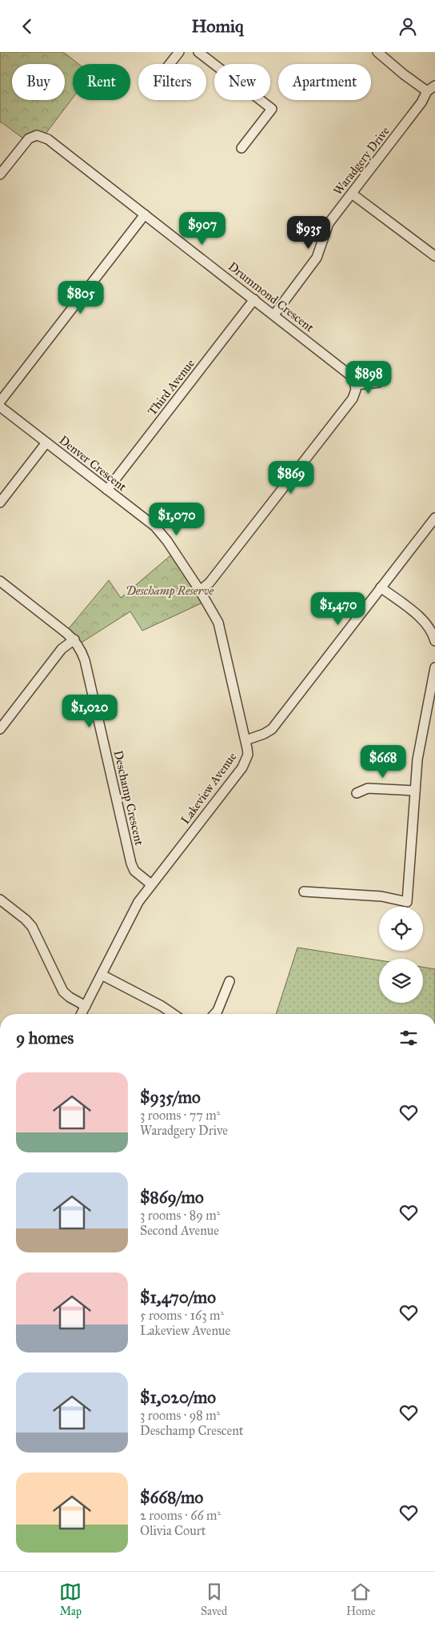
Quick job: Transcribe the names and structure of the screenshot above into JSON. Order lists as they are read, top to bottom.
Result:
{
  "streets": {
    "street": [
      "Waradgery Drive",
      "Drummond Crescent",
      "Third Avenue",
      "Denver Crescent",
      "Lakeview Avenue",
      "Deschamp Crescent"
    ]
  },
  "crossings": [
    ["Waradgery Drive", "Drummond Crescent"],
    ["Drummond Crescent", "Third Avenue"],
    ["Third Avenue", "Denver Crescent"],
    ["Denver Crescent", "Lakeview Avenue"],
    ["Lakeview Avenue", "Deschamp Crescent"]
  ],
  "parks": ["Deschamp Reserve"],
  "page": {
    "header": "Homiq",
    "chip": [
      "Buy",
      "Rent",
      "Filters",
      "New",
      "Apartment"
    ],
    "price": [
      "$907",
      "$935",
      "$805",
      "$898",
      "$869",
      "$1,070",
      "$1,470",
      "$1,020",
      "$668"
    ],
    "heading": "9 homes",
    "list": [
      {
        "name": "$935/mo",
        "note": "3 rooms · 77 m² · Waradgery Drive"
      },
      {
        "name": "$869/mo",
        "note": "3 rooms · 89 m² · Second Avenue"
      },
      {
        "name": "$1,470/mo",
        "note": "5 rooms · 163 m² · Lakeview Avenue"
      },
      {
        "name": "$1,020/mo",
        "note": "3 rooms · 98 m² · Deschamp Crescent"
      },
      {
        "name": "$668/mo",
        "note": "2 rooms · 66 m² · Olivia Court"
      }
    ],
    "tabs": ["Map", "Saved", "Home"]
  }
}
